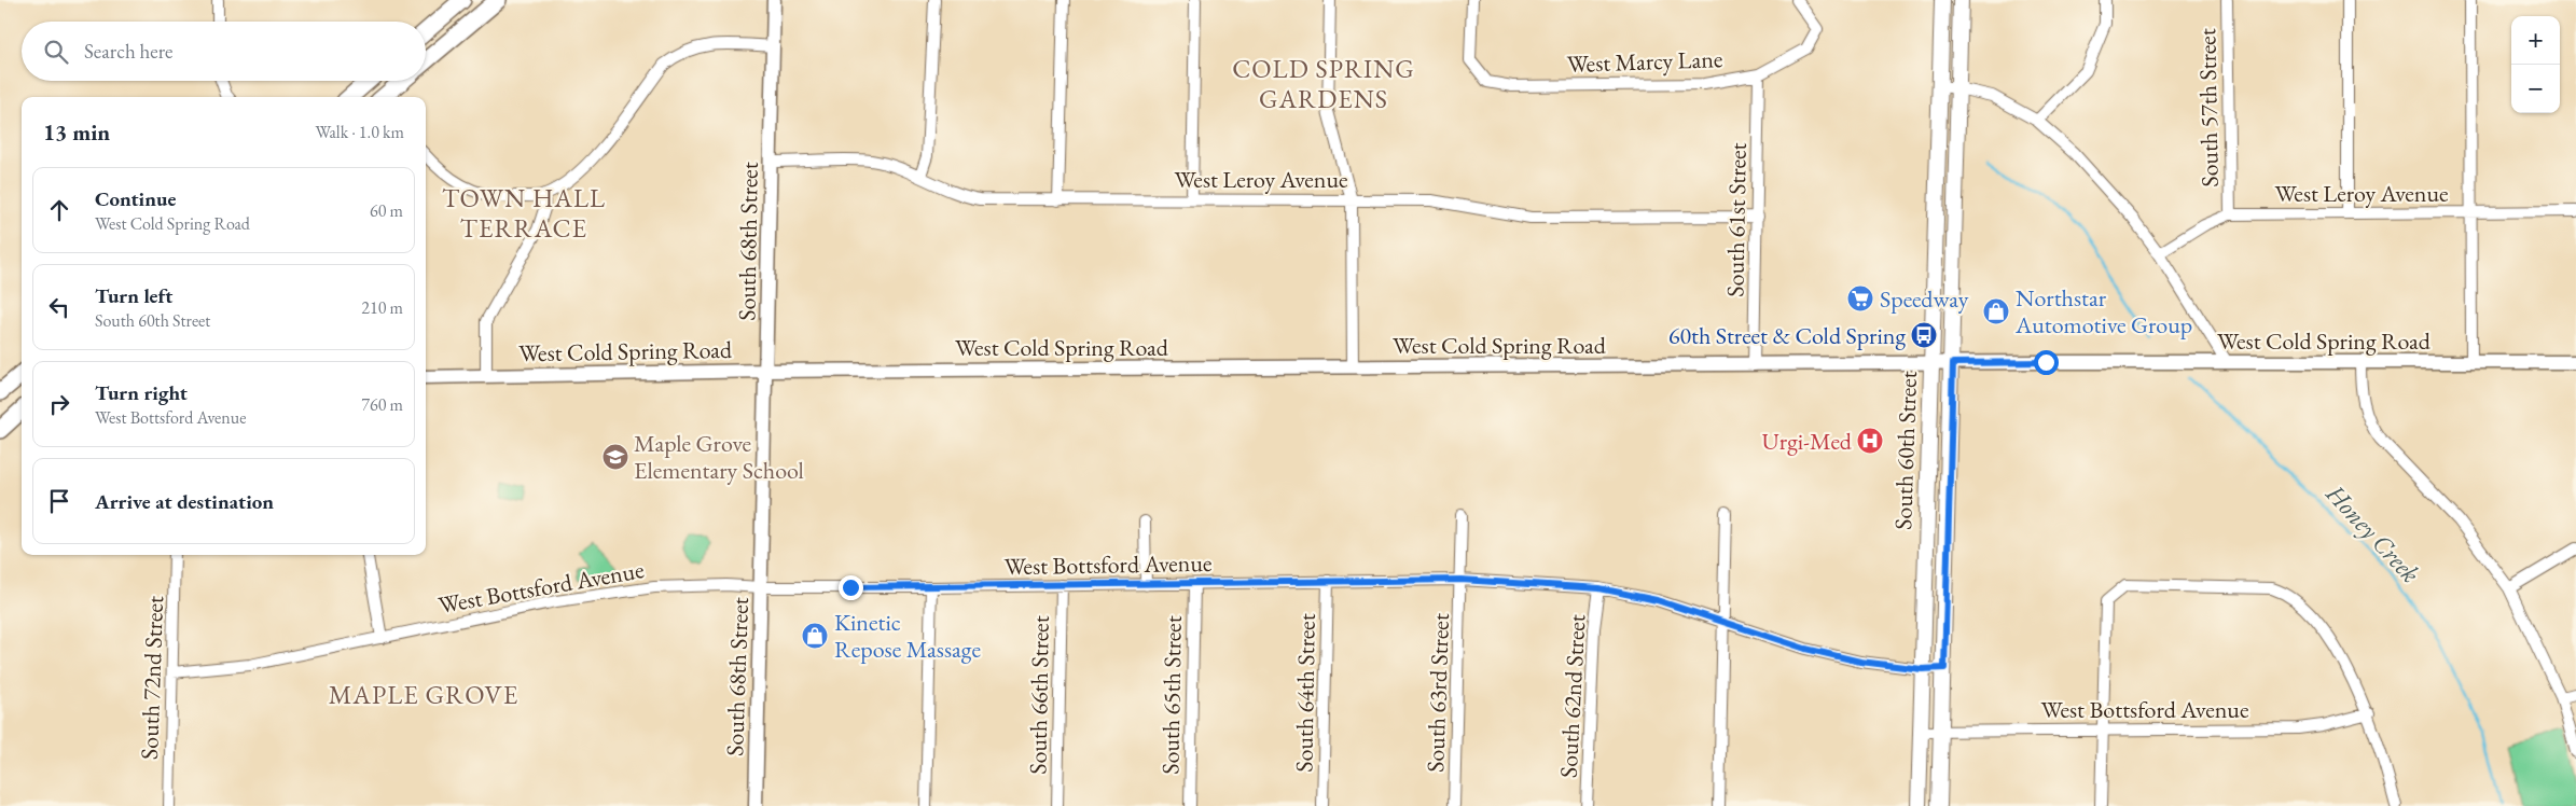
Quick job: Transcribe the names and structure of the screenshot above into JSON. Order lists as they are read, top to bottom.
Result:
{
  "streets": {
    "main road": ["South 60th Street"],
    "street": [
      "West Marcy Lane",
      "South 57th Street",
      "West Leroy Avenue",
      "South 61st Street",
      "South 68th Street",
      "West Cold Spring Road",
      "West Bottsford Avenue",
      "South 72nd Street",
      "South 64th Street",
      "South 63rd Street",
      "South 66th Street",
      "South 65th Street",
      "South 62nd Street"
    ]
  },
  "crossings": [
    ["West Marcy Lane", "South 61st Street"],
    ["South 57th Street", "West Leroy Avenue"],
    ["West Leroy Avenue", "South 61st Street"],
    ["West Leroy Avenue", "South 68th Street"],
    ["South 61st Street", "West Cold Spring Road"],
    ["South 68th Street", "West Cold Spring Road"],
    ["South 68th Street", "West Bottsford Avenue"],
    ["West Cold Spring Road", "South 60th Street"],
    ["South 60th Street", "West Bottsford Avenue"],
    ["West Bottsford Avenue", "South 72nd Street"],
    ["West Bottsford Avenue", "South 64th Street"],
    ["West Bottsford Avenue", "South 63rd Street"],
    ["West Bottsford Avenue", "South 66th Street"],
    ["West Bottsford Avenue", "South 65th Street"],
    ["West Bottsford Avenue", "South 62nd Street"]
  ],
  "districts": ["COLD SPRING GARDENS", "TOWN HALL TERRACE", "MAPLE GROVE"],
  "water": ["Honey Creek"],
  "places": {
    "supermarket": ["Speedway"],
    "shop": ["Northstar Automotive Group", "Kinetic Repose Massage"],
    "bus stop": ["60th Street & Cold Spring"],
    "hospital": ["Urgi-Med"],
    "school or university": ["Maple Grove Elementary School"]
  },
  "page": {
    "map_buttons": ["+", "−"],
    "search": "Search here",
    "heading": ["13 min", "Walk · 1.0 km"],
    "list": [
      ["Continue", "West Cold Spring Road", "60 m"],
      ["Turn left", "South 60th Street", "210 m"],
      ["Turn right", "West Bottsford Avenue", "760 m"],
      "Arrive at destination"
    ]
  }
}
